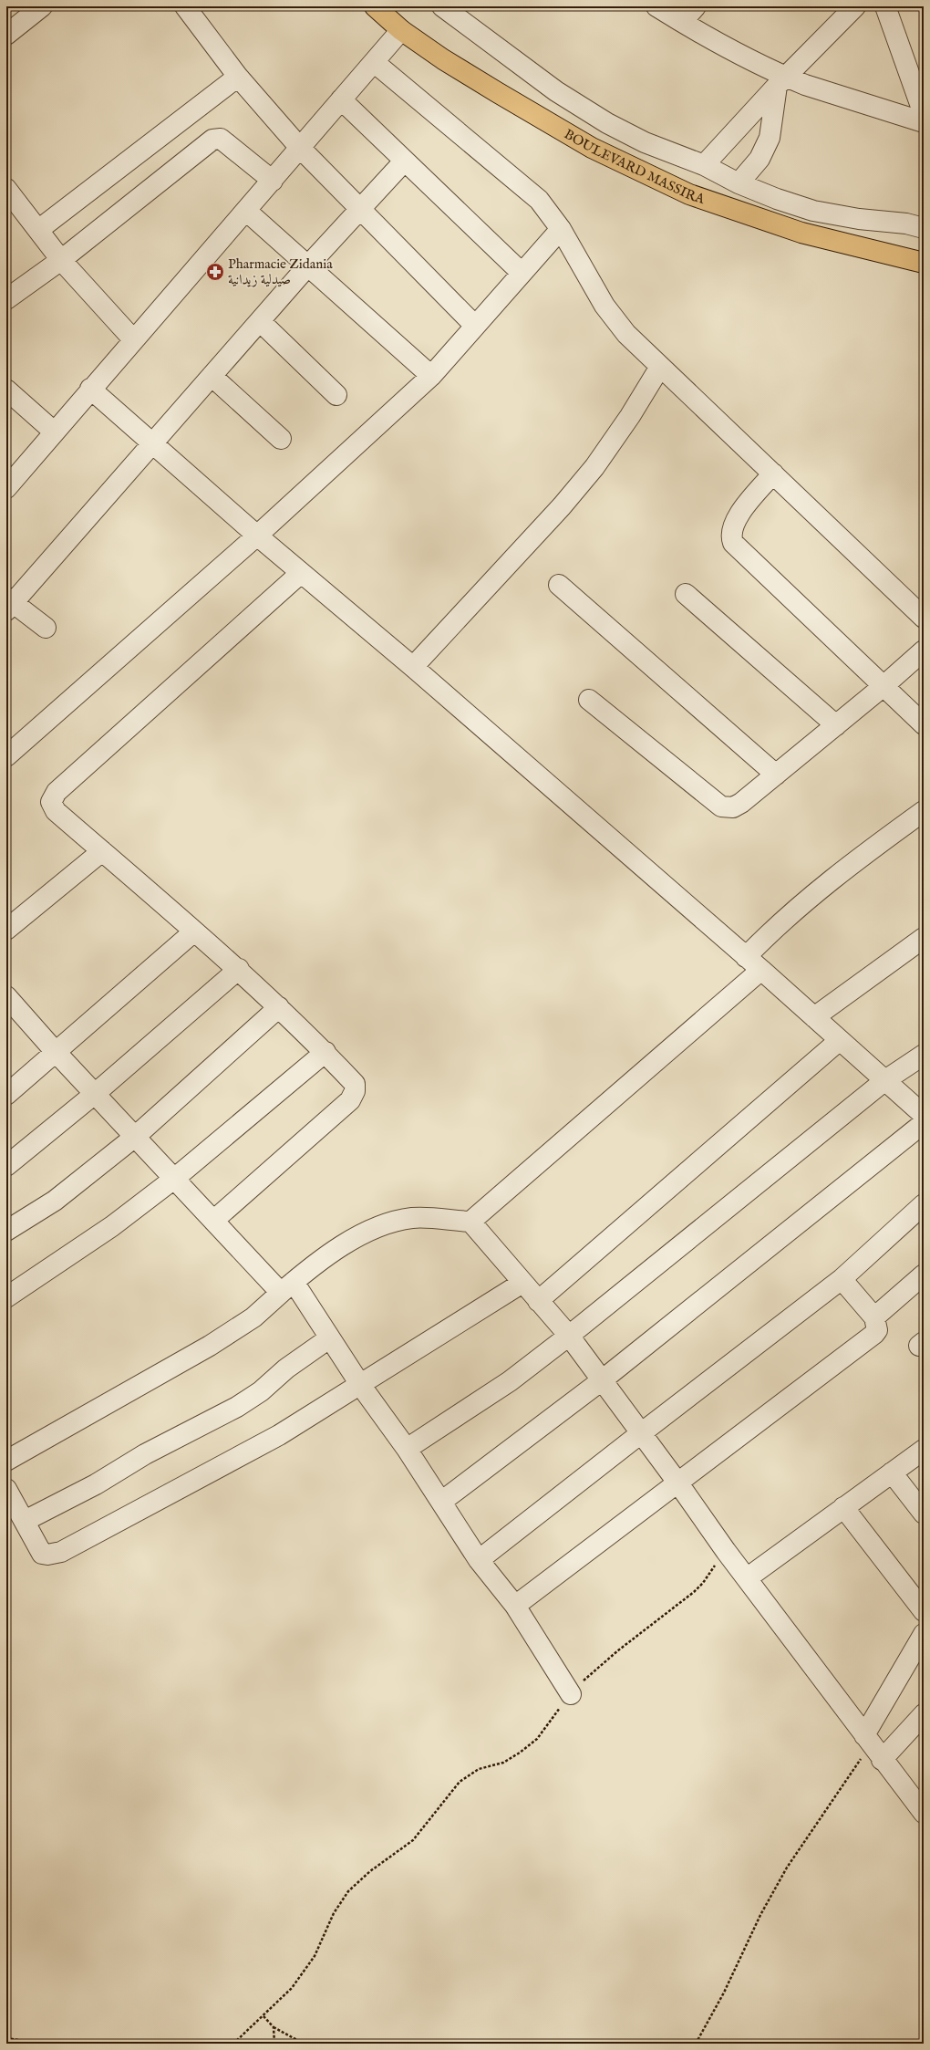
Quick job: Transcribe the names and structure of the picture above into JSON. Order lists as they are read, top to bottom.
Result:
{
  "streets": {
    "main road": ["BOULEVARD MASSIRA"]
  },
  "places": {
    "pharmacy": ["Pharmacie Zidania صيدلية زيدانية"]
  }
}
